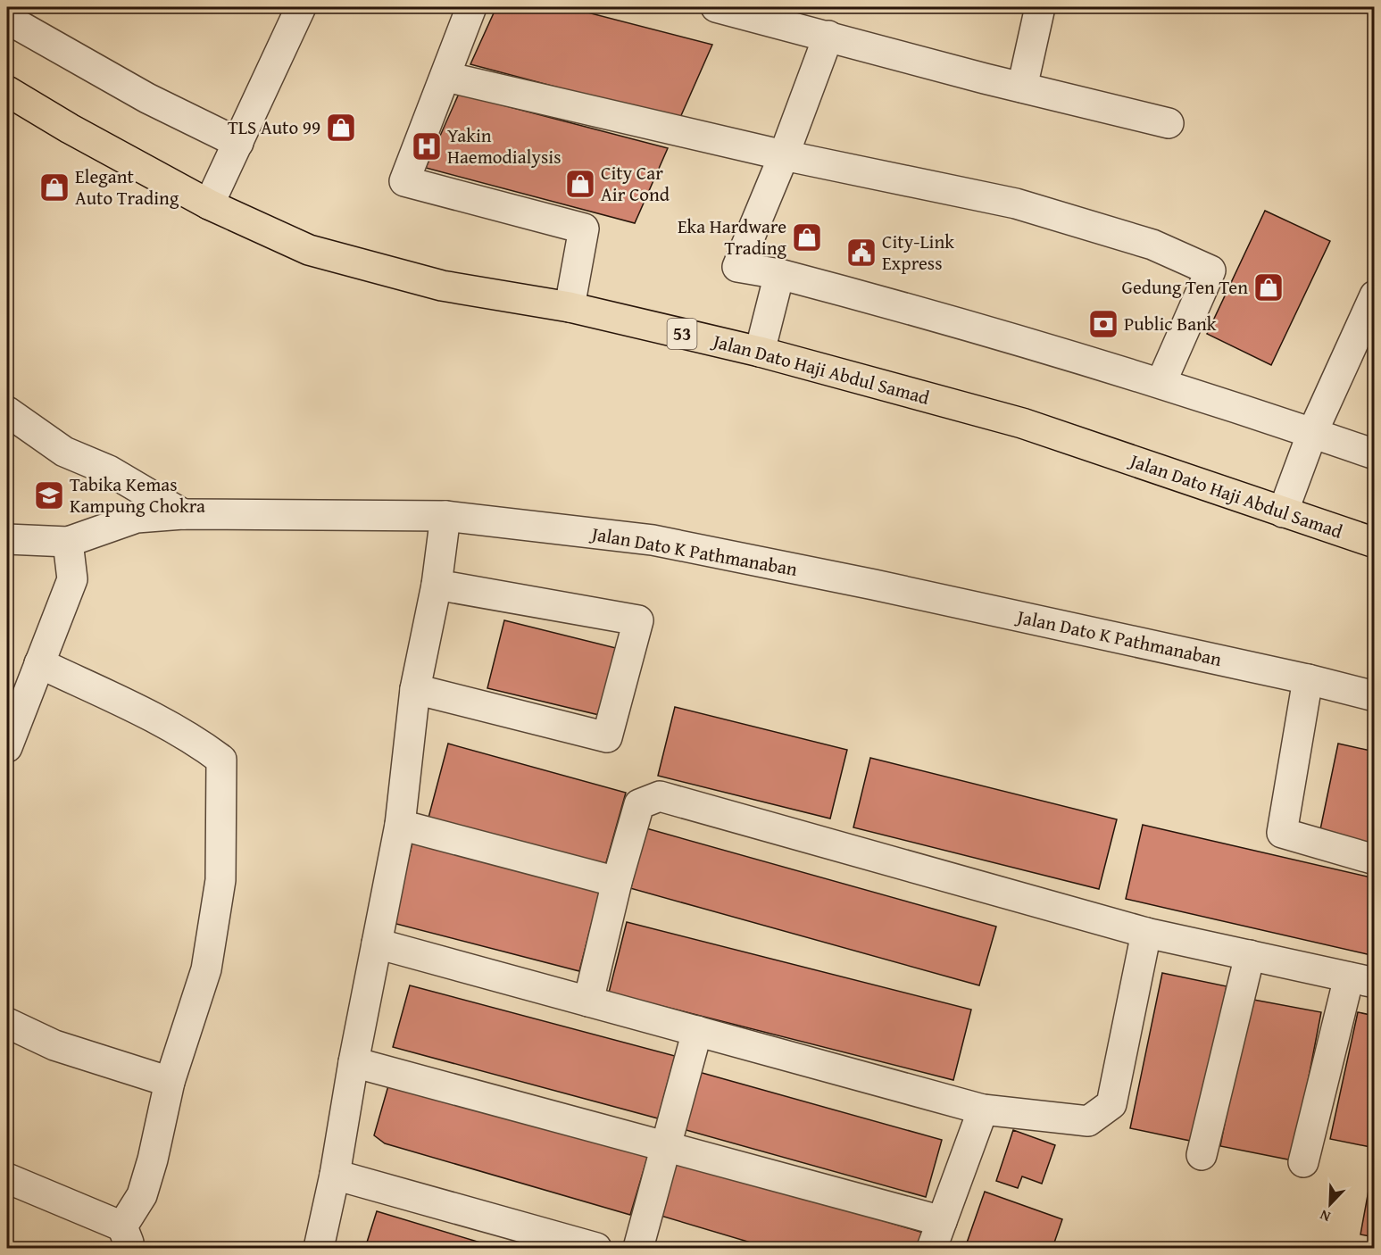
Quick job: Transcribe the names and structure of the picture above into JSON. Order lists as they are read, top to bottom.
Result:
{
  "streets": {
    "main road": ["53", "Jalan Dato Haji Abdul Samad"],
    "street": ["Jalan Dato K Pathmanaban"]
  },
  "places": {
    "shop": [
      "TLS Auto 99",
      "City Car Air Cond",
      "Elegant Auto Trading",
      "Eka Hardware Trading",
      "Gedung Ten Ten"
    ],
    "hospital": ["Yakin Haemodialysis"],
    "public building": ["City-Link Express"],
    "bank": ["Public Bank"],
    "school or university": ["Tabika Kemas Kampung Chokra"]
  },
  "north": "bottom left"
}
